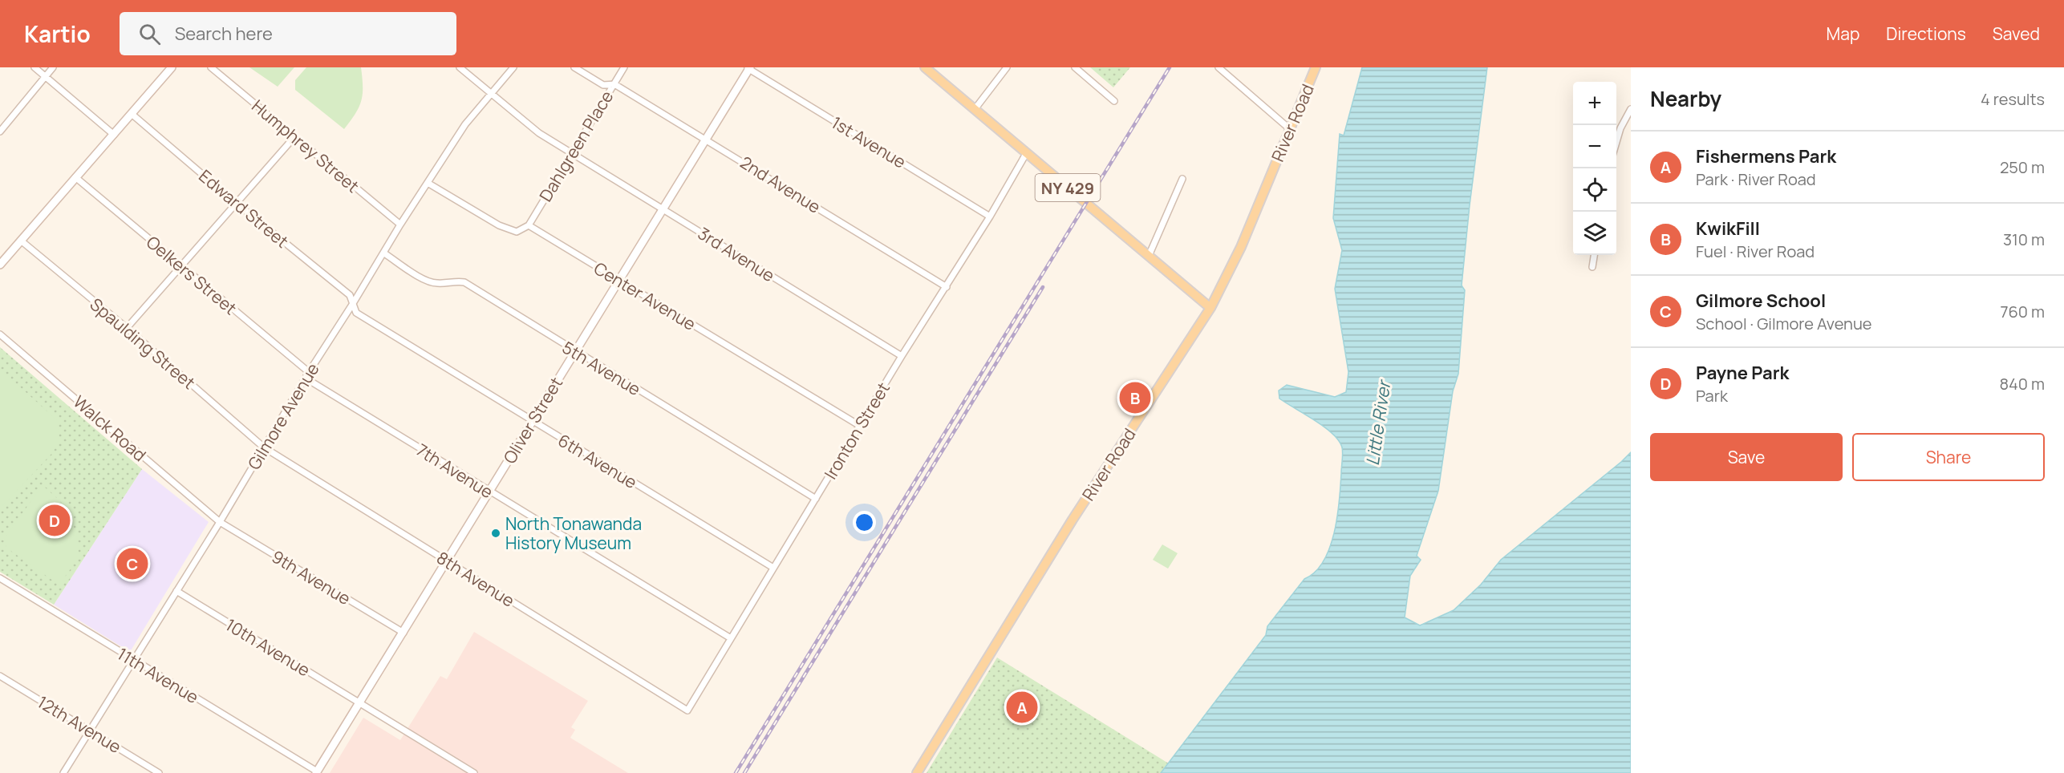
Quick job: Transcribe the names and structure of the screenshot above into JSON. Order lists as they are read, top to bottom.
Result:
{
  "streets": {
    "main road": ["River Road", "NY 429", "Oliver Street"],
    "street": [
      "1st Avenue",
      "Humphrey Street",
      "Dahlgreen Place",
      "2nd Avenue",
      "Edward Street",
      "3rd Avenue",
      "Oelkers Street",
      "Center Avenue",
      "Spaulding Street",
      "5th Avenue",
      "Gilmore Avenue",
      "Walck Road",
      "Ironton Street",
      "6th Avenue",
      "7th Avenue",
      "9th Avenue",
      "8th Avenue",
      "10th Avenue",
      "11th Avenue",
      "12th Avenue"
    ]
  },
  "crossings": [
    ["River Road", "NY 429"],
    ["1st Avenue", "Oliver Street"],
    ["1st Avenue", "Ironton Street"],
    ["Humphrey Street", "Gilmore Avenue"],
    ["Dahlgreen Place", "2nd Avenue"],
    ["Dahlgreen Place", "3rd Avenue"],
    ["Dahlgreen Place", "Center Avenue"],
    ["2nd Avenue", "Oliver Street"],
    ["2nd Avenue", "Ironton Street"],
    ["NY 429", "Ironton Street"],
    ["Edward Street", "Gilmore Avenue"],
    ["Edward Street", "6th Avenue"],
    ["3rd Avenue", "Gilmore Avenue"],
    ["3rd Avenue", "Oliver Street"],
    ["3rd Avenue", "Ironton Street"],
    ["Oelkers Street", "Gilmore Avenue"],
    ["Oelkers Street", "7th Avenue"],
    ["Center Avenue", "Oliver Street"],
    ["Center Avenue", "Ironton Street"],
    ["Spaulding Street", "Gilmore Avenue"],
    ["Spaulding Street", "8th Avenue"],
    ["5th Avenue", "Gilmore Avenue"],
    ["5th Avenue", "Oliver Street"],
    ["5th Avenue", "Ironton Street"],
    ["Gilmore Avenue", "Walck Road"],
    ["Gilmore Avenue", "6th Avenue"],
    ["Gilmore Avenue", "7th Avenue"],
    ["Gilmore Avenue", "9th Avenue"],
    ["Gilmore Avenue", "8th Avenue"],
    ["Gilmore Avenue", "10th Avenue"],
    ["Gilmore Avenue", "11th Avenue"],
    ["Gilmore Avenue", "12th Avenue"],
    ["Oliver Street", "6th Avenue"],
    ["Oliver Street", "7th Avenue"],
    ["Oliver Street", "9th Avenue"],
    ["Oliver Street", "8th Avenue"],
    ["Oliver Street", "10th Avenue"],
    ["Oliver Street", "11th Avenue"],
    ["Walck Road", "9th Avenue"],
    ["Ironton Street", "6th Avenue"],
    ["Ironton Street", "7th Avenue"],
    ["Ironton Street", "8th Avenue"]
  ],
  "water": ["Little River"],
  "places": ["North Tonawanda History Museum"],
  "page": {
    "header": "Kartio",
    "search": "Search here",
    "nav": ["Map", "Directions", "Saved"],
    "heading": ["Nearby", "4 results"],
    "map_buttons": ["+", "−"],
    "list": [
      {
        "mark": "A",
        "name": "Fishermens Park",
        "note": "Park · River Road",
        "value": "250 m"
      },
      {
        "mark": "B",
        "name": "KwikFill",
        "note": "Fuel · River Road",
        "value": "310 m"
      },
      {
        "mark": "C",
        "name": "Gilmore School",
        "note": "School · Gilmore Avenue",
        "value": "760 m"
      },
      {
        "mark": "D",
        "name": "Payne Park",
        "note": "Park",
        "value": "840 m"
      }
    ],
    "pins": [
      "B",
      "D",
      "C",
      "A"
    ],
    "buttons": ["Save", "Share"]
  }
}
